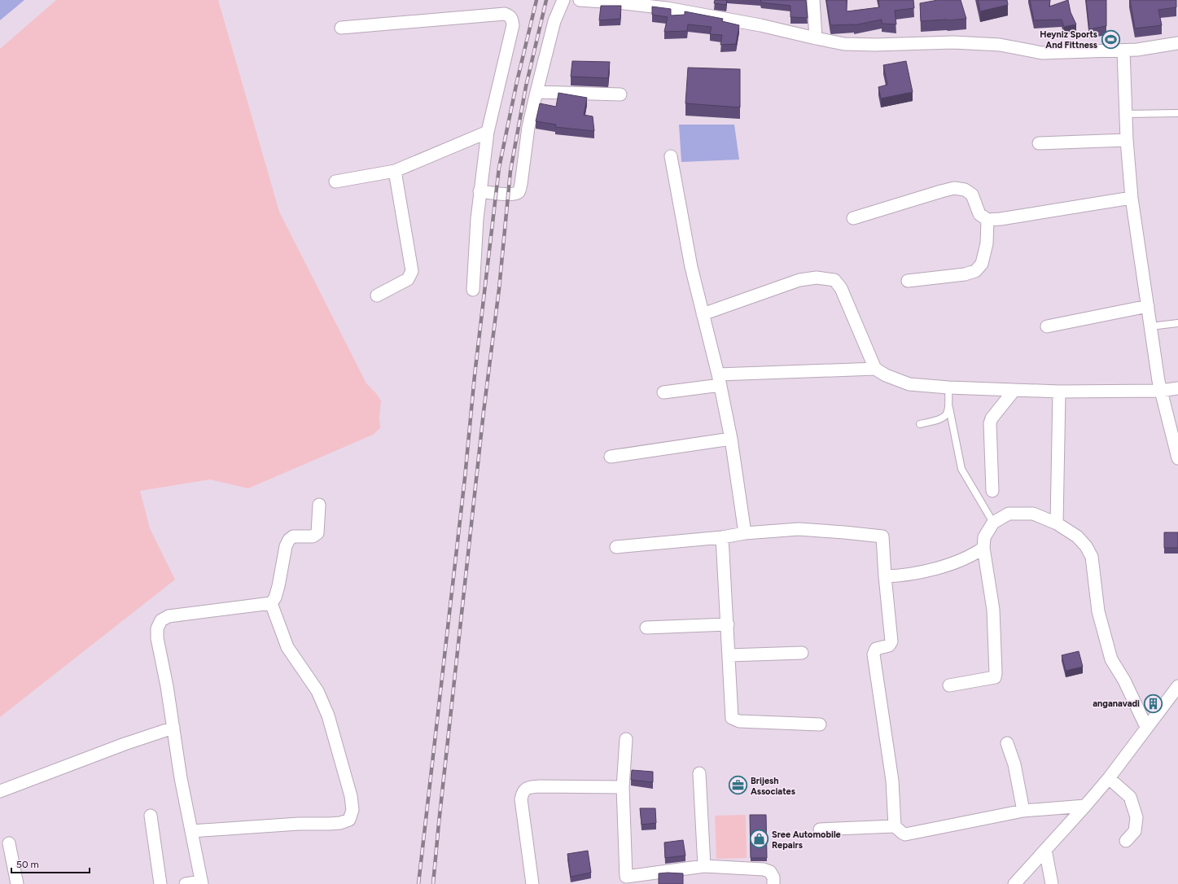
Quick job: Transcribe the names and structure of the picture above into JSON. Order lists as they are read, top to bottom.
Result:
{
  "places": {
    "sports": ["Heyniz Sports And Fittness"],
    "building": ["anganavadi"],
    "office": ["Brijesh Associates"],
    "shop": ["Sree Automobile Repairs"]
  },
  "scale_bar": "50 m"
}
